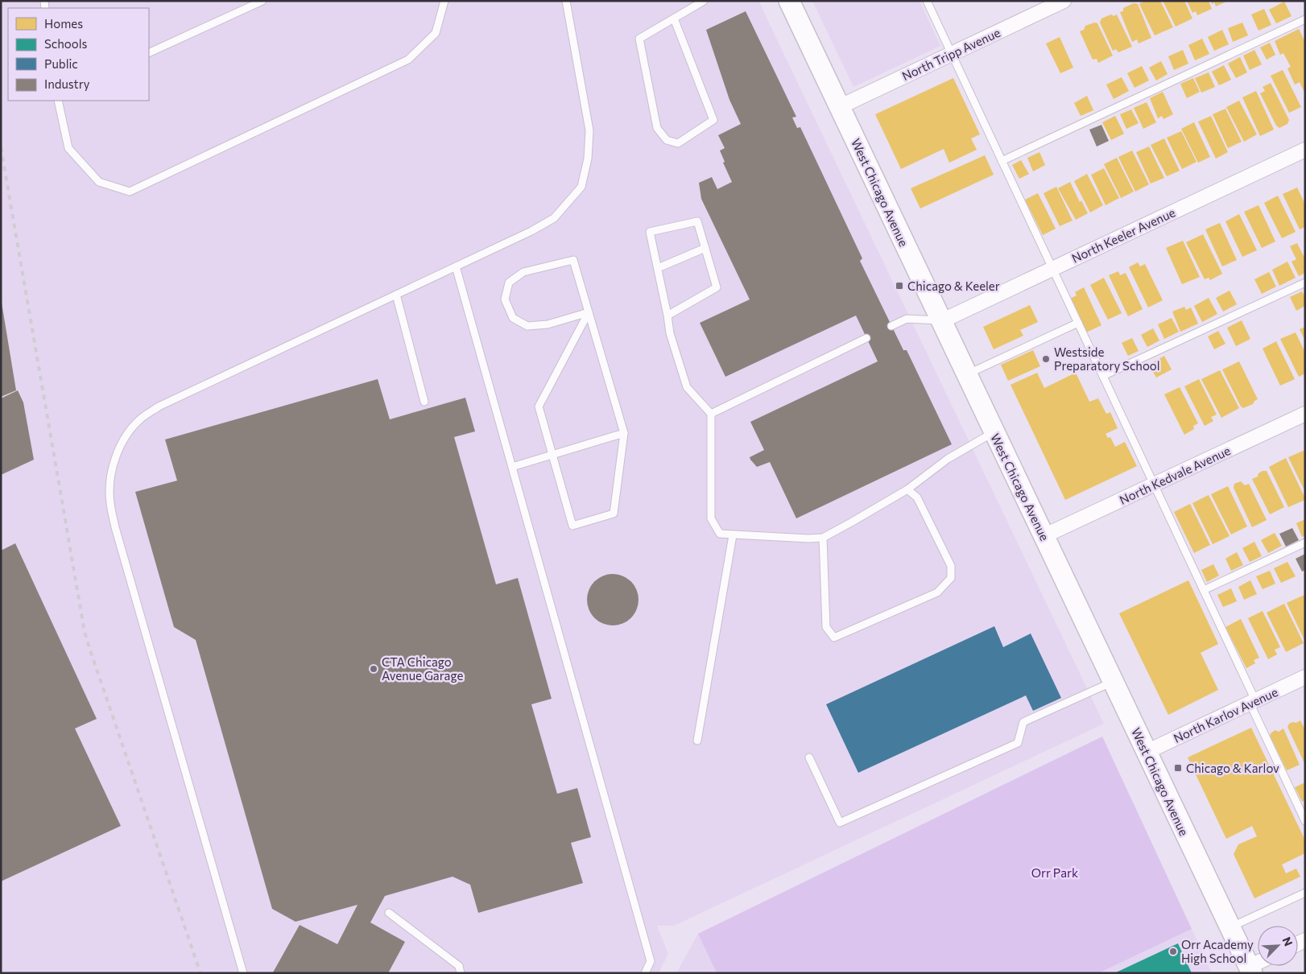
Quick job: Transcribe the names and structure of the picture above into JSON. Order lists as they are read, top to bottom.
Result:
{
  "streets": {
    "main road": ["West Chicago Avenue"],
    "street": [
      "North Tripp Avenue",
      "North Keeler Avenue",
      "North Kedvale Avenue",
      "North Karlov Avenue"
    ]
  },
  "crossings": [
    ["North Tripp Avenue", "West Chicago Avenue"],
    ["West Chicago Avenue", "North Keeler Avenue"],
    ["West Chicago Avenue", "North Kedvale Avenue"],
    ["West Chicago Avenue", "North Karlov Avenue"]
  ],
  "parks": ["Orr Park"],
  "places": {
    "transit": ["Chicago & Keeler", "Chicago & Karlov"],
    "other": ["Westside Preparatory School", "CTA Chicago Avenue Garage", "Orr Academy High School"]
  },
  "legend": [
    "Homes",
    "Schools",
    "Public",
    "Industry"
  ],
  "north": "top right"
}
